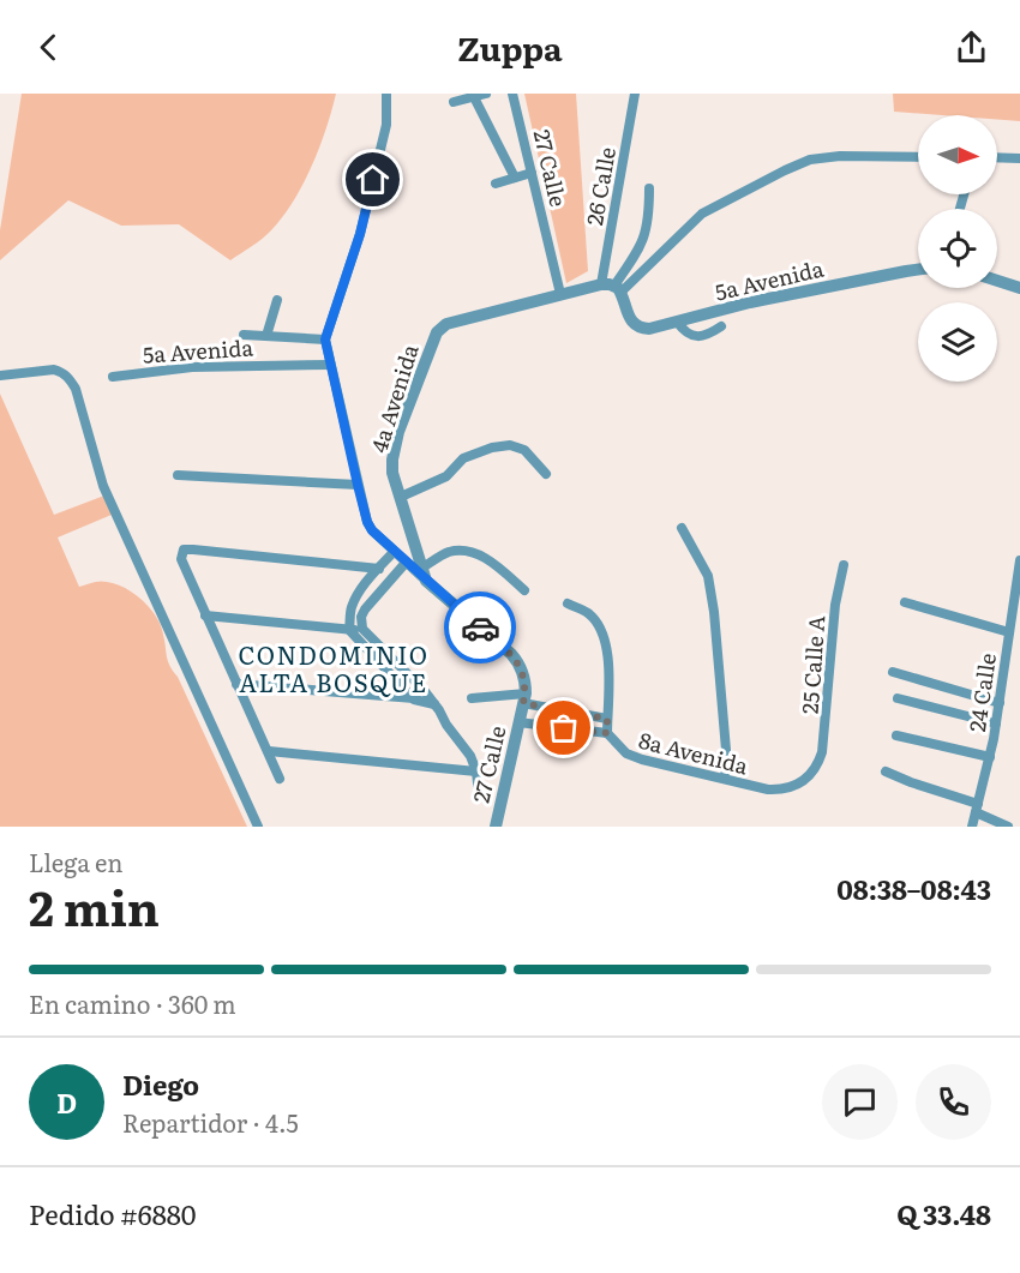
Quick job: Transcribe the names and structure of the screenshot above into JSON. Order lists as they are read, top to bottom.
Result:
{
  "streets": {
    "street": [
      "27 Calle",
      "26 Calle",
      "5a Avenida",
      "4a Avenida",
      "25 Calle A",
      "24 Calle",
      "8a Avenida"
    ]
  },
  "crossings": [
    ["27 Calle", "4a Avenida"],
    ["26 Calle", "5a Avenida"],
    ["26 Calle", "4a Avenida"],
    ["5a Avenida", "4a Avenida"],
    ["25 Calle A", "8a Avenida"]
  ],
  "districts": ["CONDOMINIO ALTA BOSQUE"],
  "north": "right",
  "page": {
    "header": "Zuppa",
    "heading": ["2 min", "Llega en", "08:38–08:43"],
    "panel": [
      "Diego",
      "Repartidor · 4.5",
      "Pedido #6880",
      "Q 33.48"
    ],
    "bar": "En camino · 360 m",
    "round": "D"
  }
}
